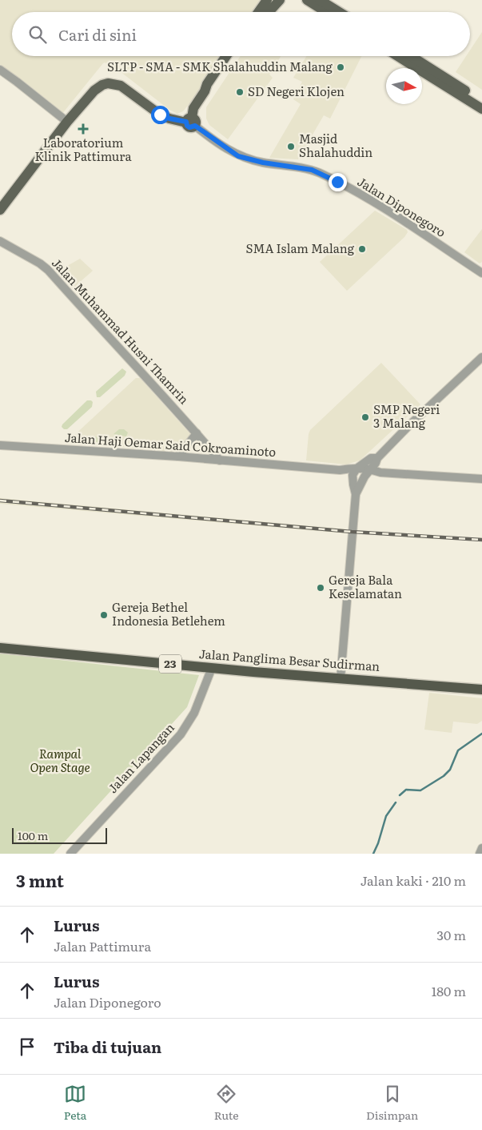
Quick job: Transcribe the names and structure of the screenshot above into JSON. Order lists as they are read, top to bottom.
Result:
{
  "streets": {
    "highway": ["Jalan Panglima Besar Sudirman", "23"],
    "street": [
      "Jalan Diponegoro",
      "Jalan Muhammad Husni Thamrin",
      "Jalan Haji Oemar Said Cokroaminoto",
      "Jalan Lapangan"
    ]
  },
  "crossings": [
    ["Jalan Muhammad Husni Thamrin", "Jalan Haji Oemar Said Cokroaminoto"],
    ["Jalan Panglima Besar Sudirman", "Jalan Lapangan"]
  ],
  "parks": ["Rampal Open Stage"],
  "places": {
    "other": [
      "SLTP - SMA - SMK Shalahuddin Malang",
      "SD Negeri Klojen",
      "Masjid Shalahuddin",
      "SMA Islam Malang",
      "SMP Negeri 3 Malang",
      "Gereja Bala Keselamatan",
      "Gereja Bethel Indonesia Betlehem"
    ],
    "health": ["Laboratorium Klinik Pattimura"]
  },
  "scale_bar": "100 m",
  "north": "right",
  "page": {
    "search": "Cari di sini",
    "scale": "100 m",
    "heading": ["3 mnt", "Jalan kaki · 210 m"],
    "list": [
      ["Lurus", "Jalan Pattimura", "30 m"],
      ["Lurus", "Jalan Diponegoro", "180 m"],
      "Tiba di tujuan"
    ],
    "nav": ["Peta", "Rute", "Disimpan"]
  }
}
